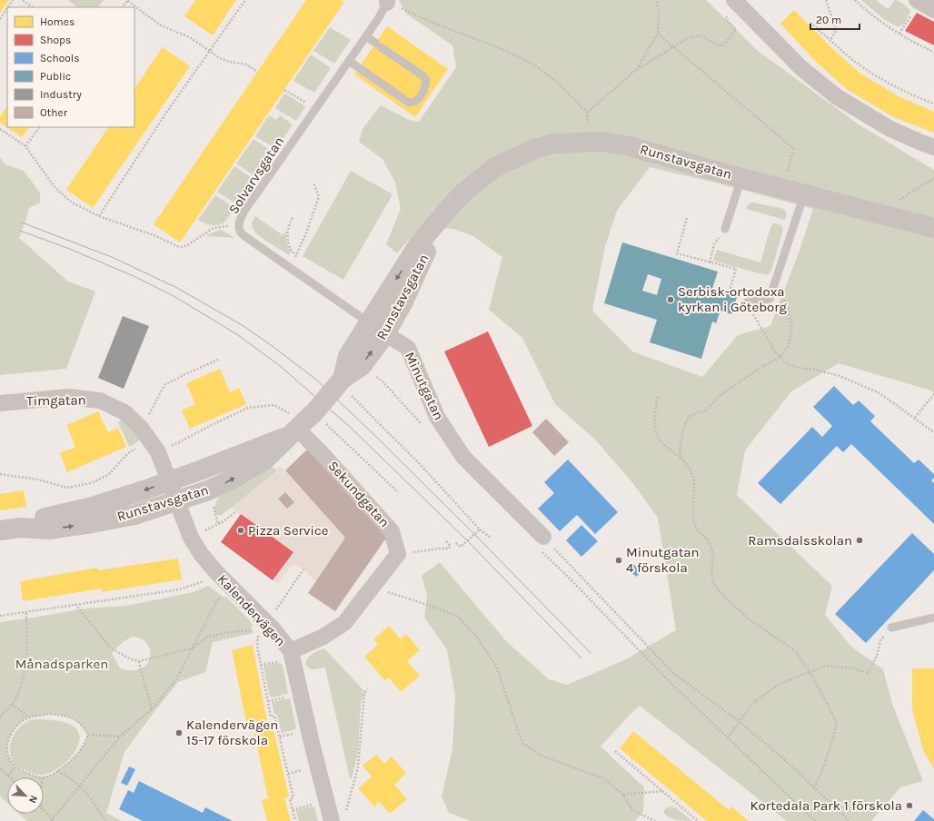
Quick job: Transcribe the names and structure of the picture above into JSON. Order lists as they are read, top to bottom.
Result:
{
  "streets": {
    "street": [
      "Runstavsgatan",
      "Minutgatan",
      "Timgatan",
      "Sekundgatan",
      "Kalendervägen"
    ],
    "lane": ["Solvarvsgatan"]
  },
  "crossings": [
    ["Runstavsgatan", "Solvarvsgatan"],
    ["Runstavsgatan", "Minutgatan"],
    ["Runstavsgatan", "Timgatan"],
    ["Runstavsgatan", "Sekundgatan"],
    ["Runstavsgatan", "Kalendervägen"],
    ["Solvarvsgatan", "Minutgatan"],
    ["Timgatan", "Kalendervägen"],
    ["Sekundgatan", "Kalendervägen"]
  ],
  "parks": ["Månadsparken"],
  "places": [
    "Serbisk-ortodoxa kyrkan i Göteborg",
    "Pizza Service",
    "Ramsdalsskolan",
    "Minutgatan 4 förskola",
    "Kalendervägen 15-17 förskola",
    "Kortedala Park 1 förskola"
  ],
  "legend": [
    "Homes",
    "Shops",
    "Schools",
    "Public",
    "Industry",
    "Other"
  ],
  "scale_bar": "20 m",
  "north": "bottom right"
}
